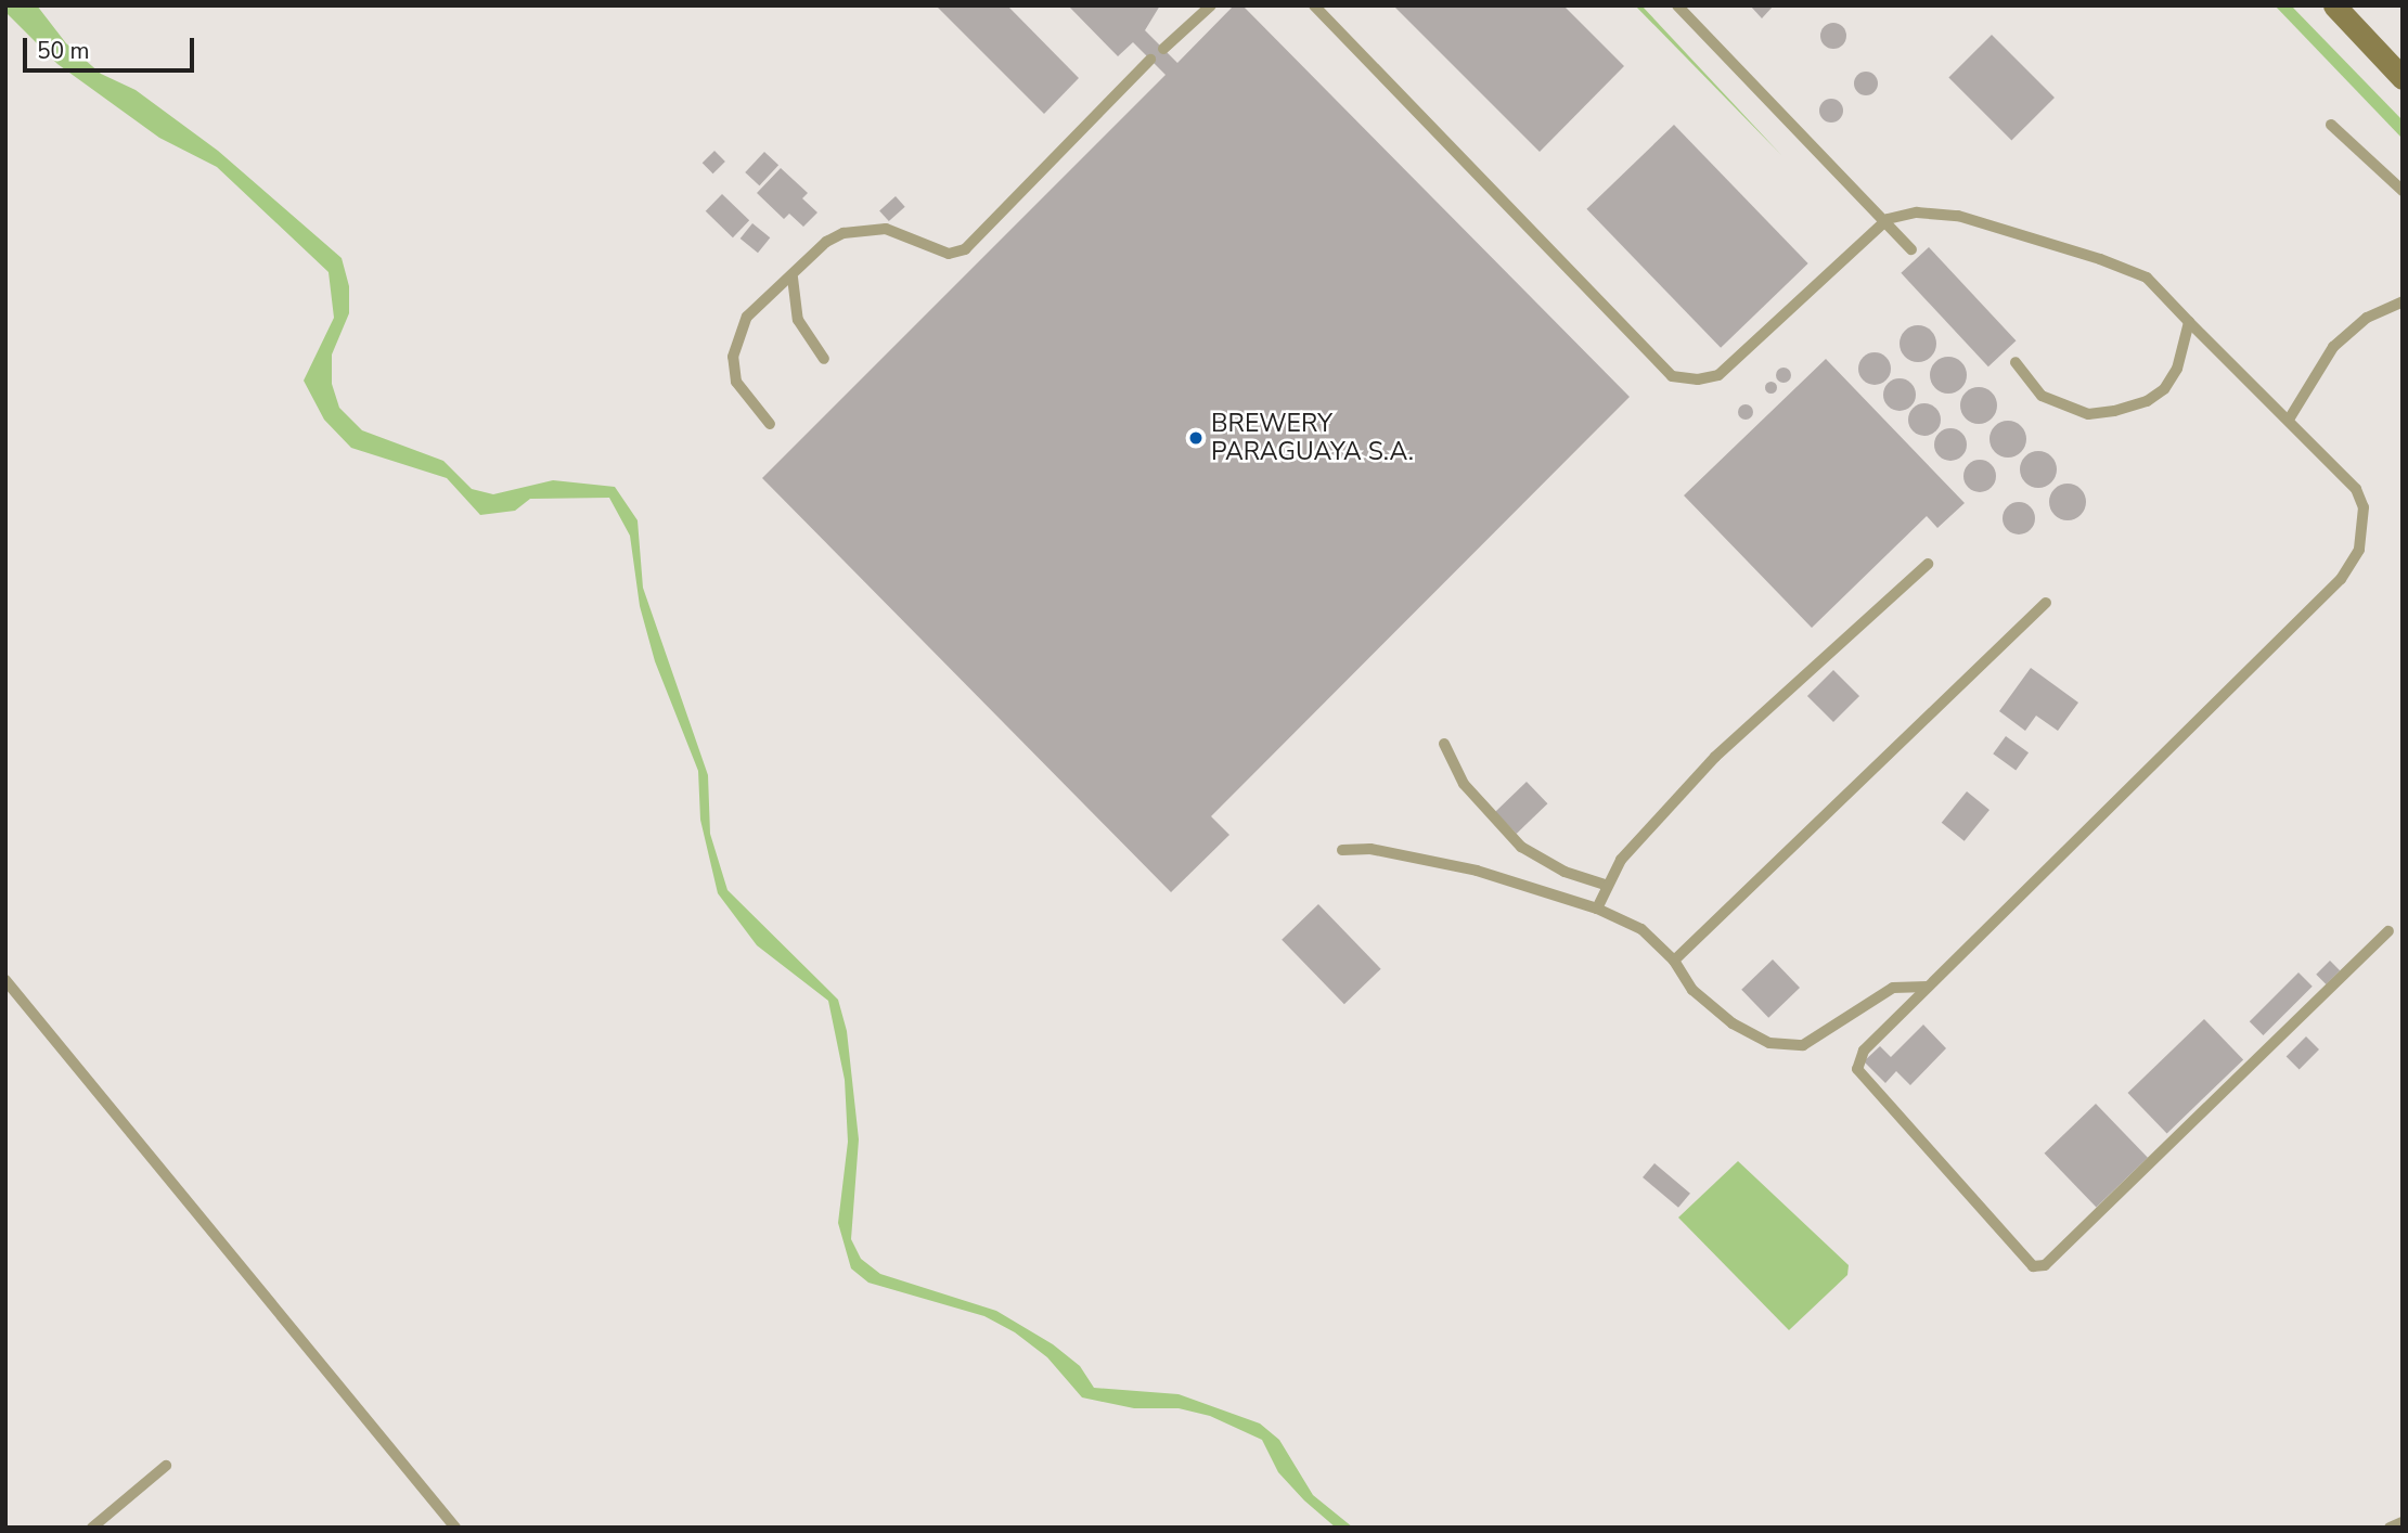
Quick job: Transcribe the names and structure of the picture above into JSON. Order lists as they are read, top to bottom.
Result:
{
  "places": ["BREWERY PARAGUAYA S.A."],
  "scale_bar": "50 m"
}
